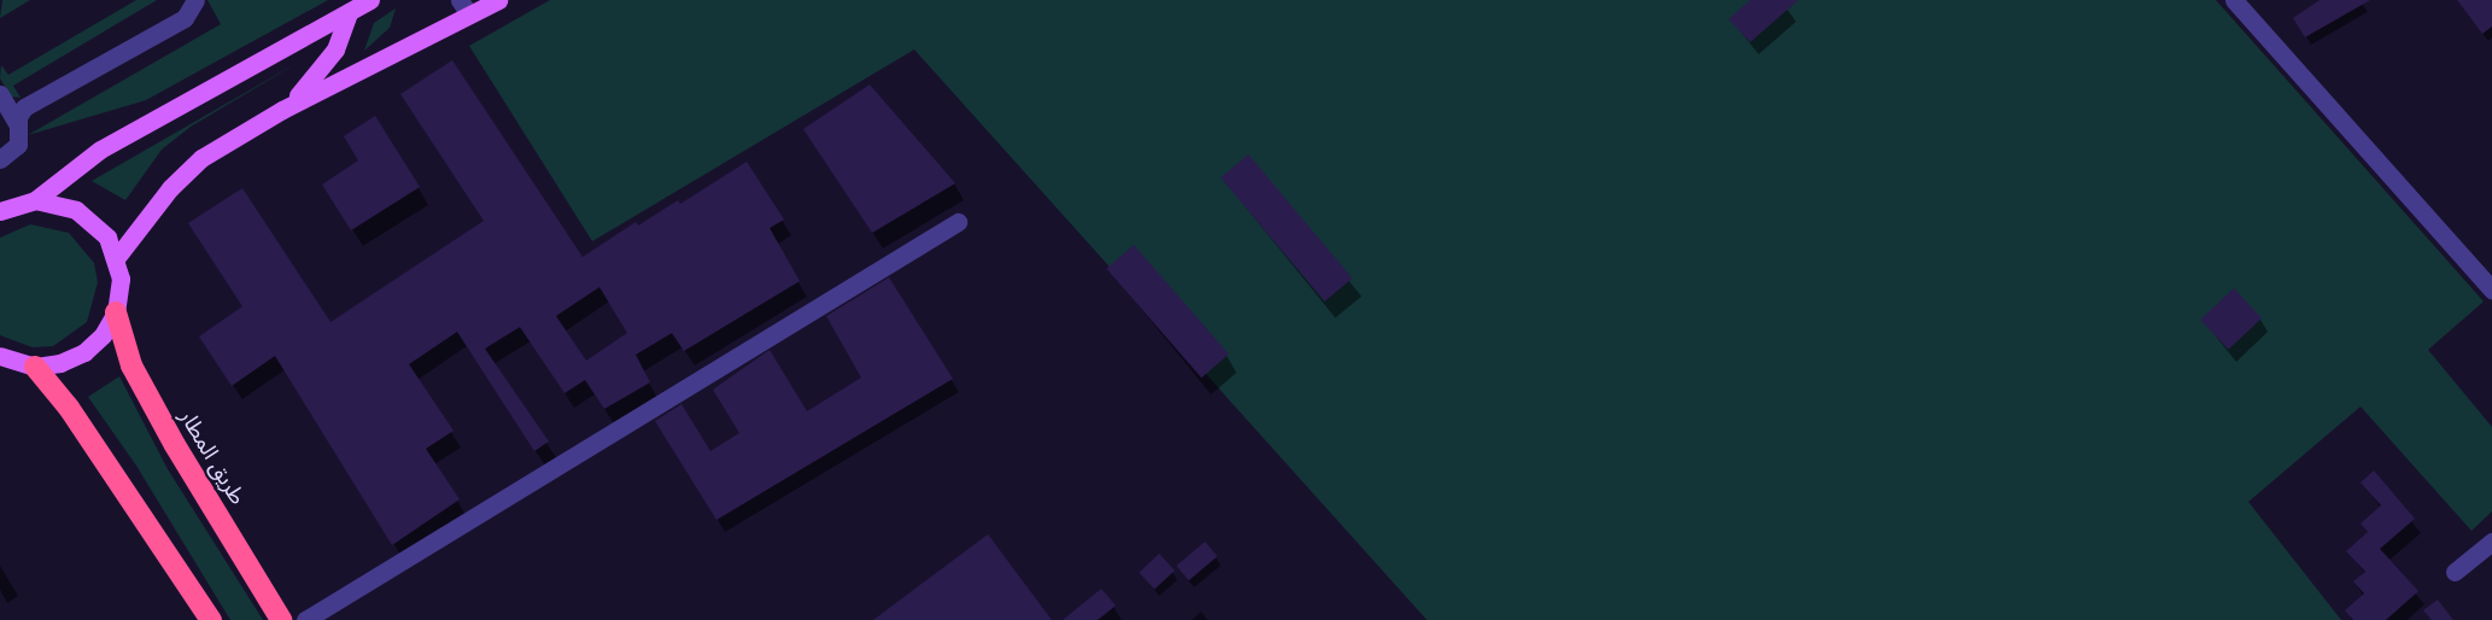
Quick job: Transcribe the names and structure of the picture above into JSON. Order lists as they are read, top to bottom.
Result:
{
  "streets": {
    "highway": ["طريق المطار"]
  }
}
